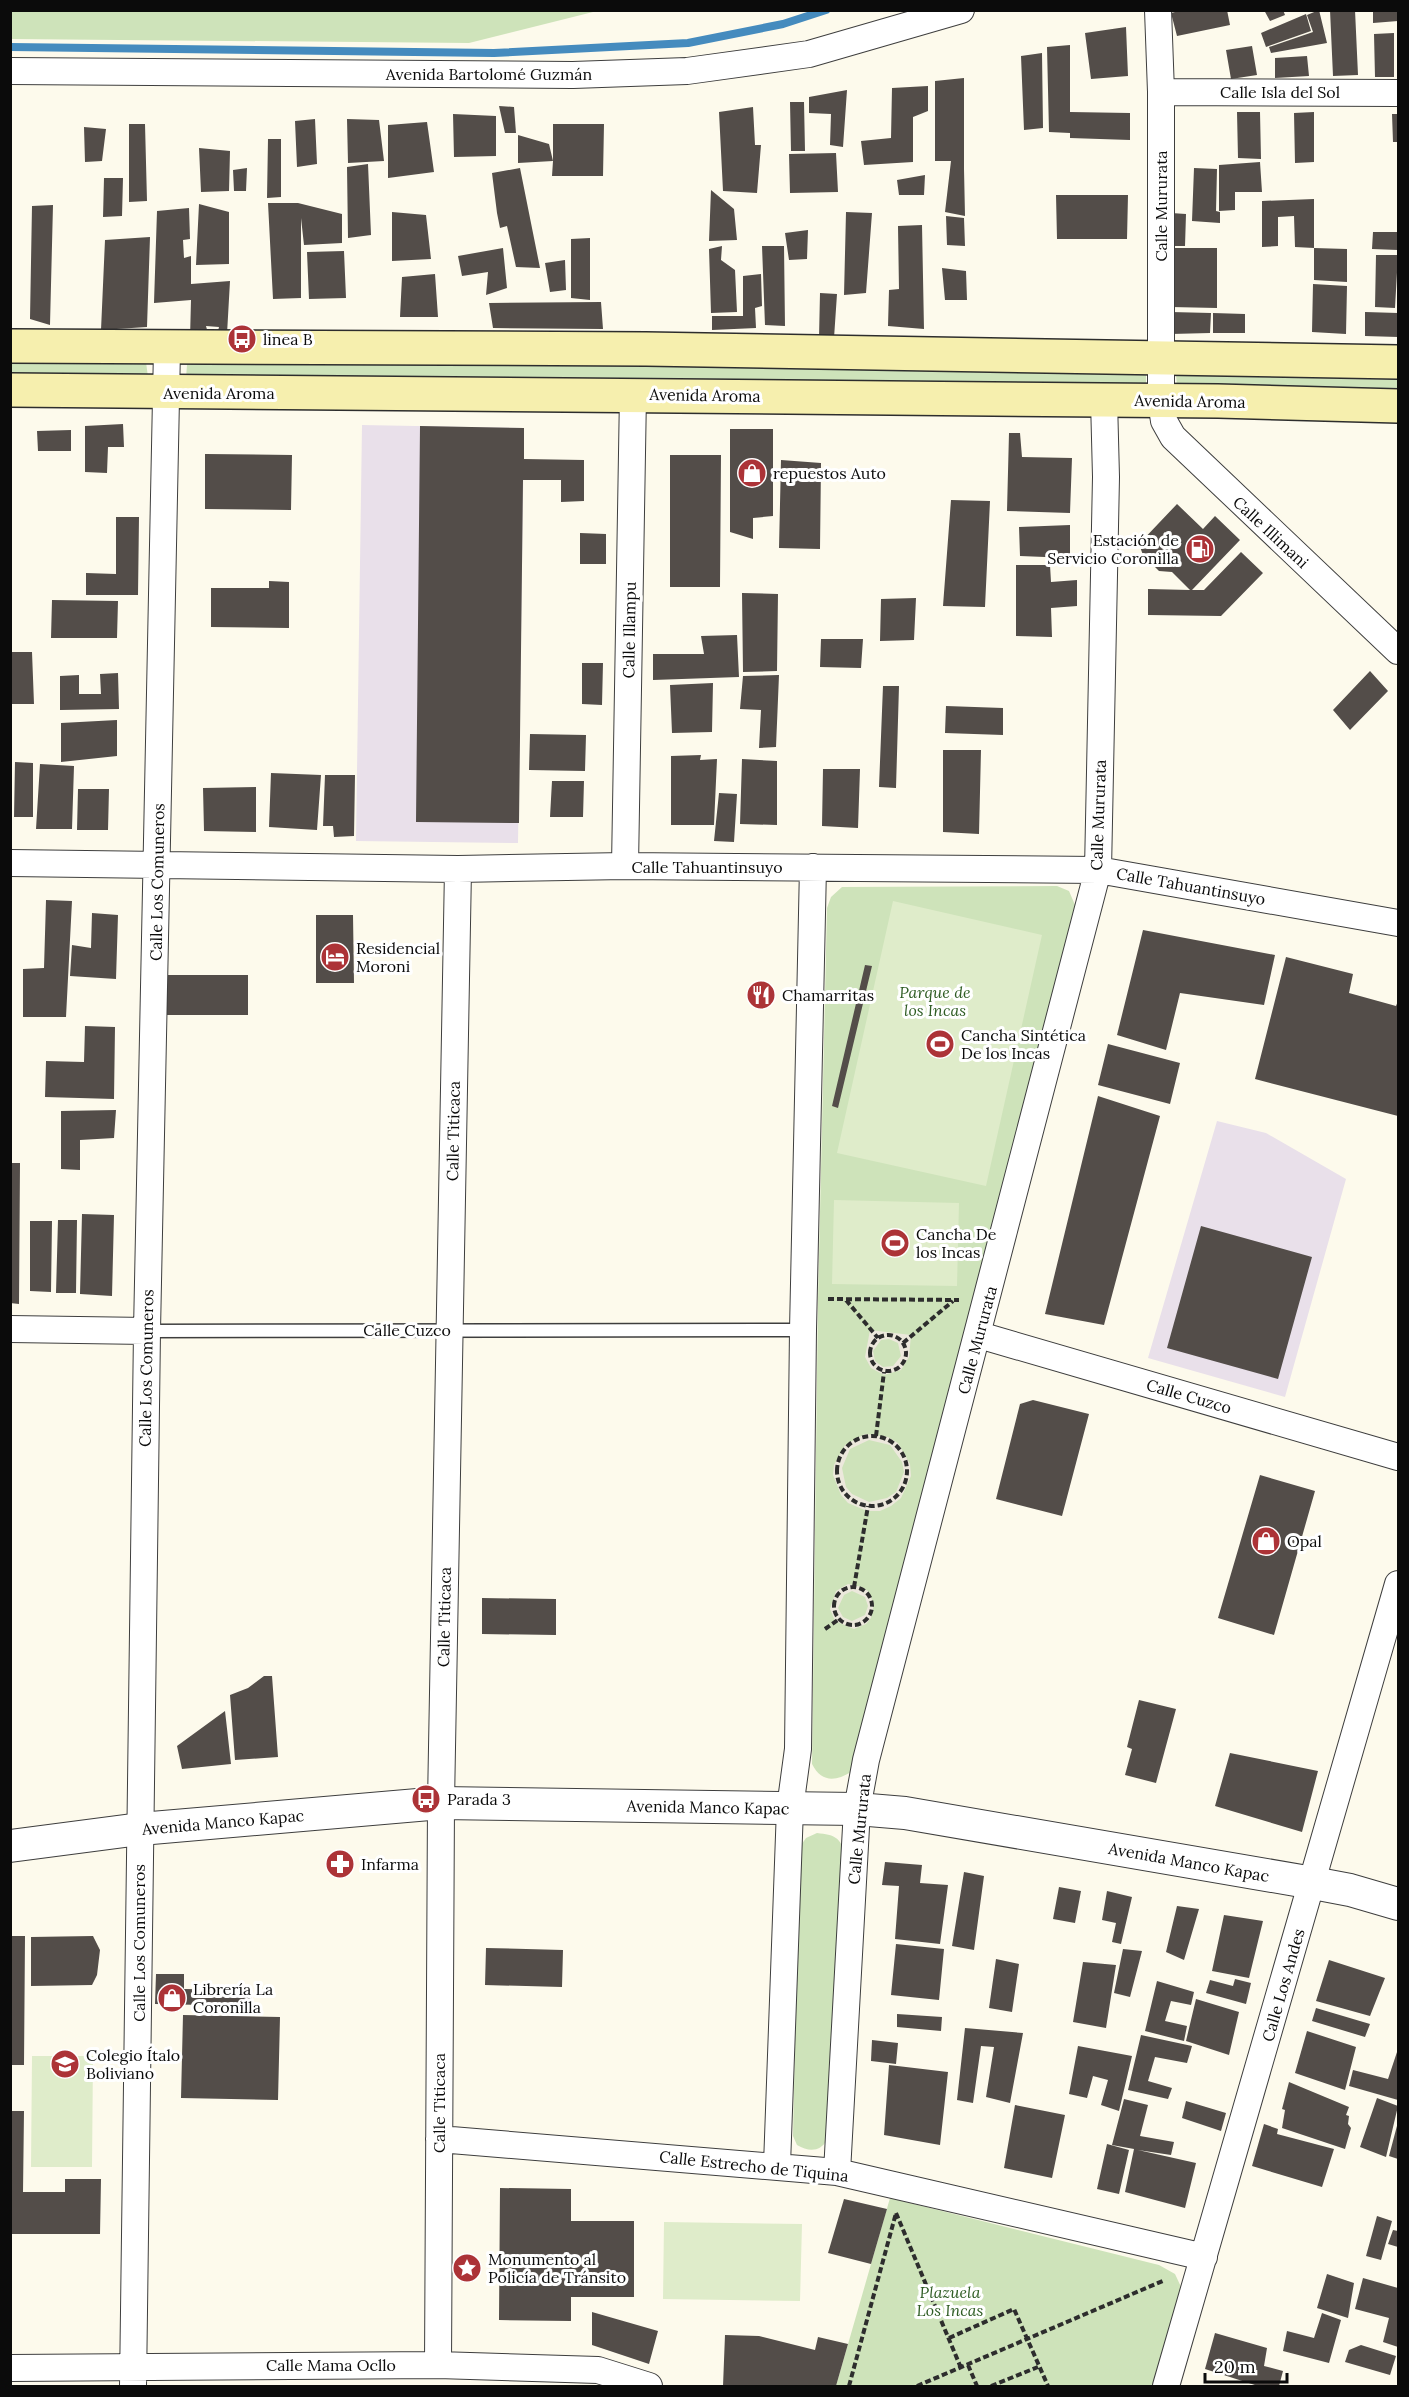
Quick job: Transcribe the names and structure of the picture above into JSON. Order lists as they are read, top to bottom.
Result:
{
  "streets": {
    "main road": ["Avenida Aroma"],
    "street": [
      "Avenida Bartolomé Guzmán",
      "Calle Isla del Sol",
      "Calle Mururata",
      "Calle Illimani",
      "Calle Illampu",
      "Calle Tahuantinsuyo",
      "Calle Los Comuneros",
      "Calle Titicaca",
      "Calle Cuzco",
      "Avenida Manco Kapac",
      "Calle Los Andes",
      "Calle Estrecho de Tiquina",
      "Calle Mama Ocllo"
    ]
  },
  "crossings": [
    ["Calle Isla del Sol", "Calle Mururata"],
    ["Calle Mururata", "Avenida Aroma"],
    ["Calle Mururata", "Calle Illimani"],
    ["Calle Mururata", "Calle Tahuantinsuyo"],
    ["Calle Mururata", "Calle Cuzco"],
    ["Calle Mururata", "Avenida Manco Kapac"],
    ["Calle Mururata", "Calle Estrecho de Tiquina"],
    ["Avenida Aroma", "Calle Illimani"],
    ["Avenida Aroma", "Calle Illampu"],
    ["Avenida Aroma", "Calle Los Comuneros"],
    ["Calle Illampu", "Calle Tahuantinsuyo"],
    ["Calle Tahuantinsuyo", "Calle Los Comuneros"],
    ["Calle Tahuantinsuyo", "Calle Titicaca"],
    ["Calle Los Comuneros", "Calle Cuzco"],
    ["Calle Los Comuneros", "Avenida Manco Kapac"],
    ["Calle Los Comuneros", "Calle Mama Ocllo"],
    ["Calle Titicaca", "Calle Cuzco"],
    ["Calle Titicaca", "Avenida Manco Kapac"],
    ["Calle Titicaca", "Calle Estrecho de Tiquina"],
    ["Calle Titicaca", "Calle Mama Ocllo"],
    ["Avenida Manco Kapac", "Calle Los Andes"],
    ["Calle Los Andes", "Calle Estrecho de Tiquina"]
  ],
  "parks": ["Parque de los Incas", "Plazuela Los Incas"],
  "places": {
    "bus stop": ["linea B", "Parada 3"],
    "shop": ["repuestos Auto", "Opal", "Librería La Coronilla"],
    "fuel station": ["Estación de Servicio Coronilla"],
    "hotel": ["Residencial Moroni"],
    "restaurant": ["Chamarritas"],
    "sports": ["Cancha Sintética De los Incas", "Cancha De los Incas"],
    "pharmacy": ["Infarma"],
    "school or university": ["Colegio Ítalo Boliviano"],
    "place": ["Monumento al Policía de Tránsito"]
  },
  "scale_bar": "20 m"
}
